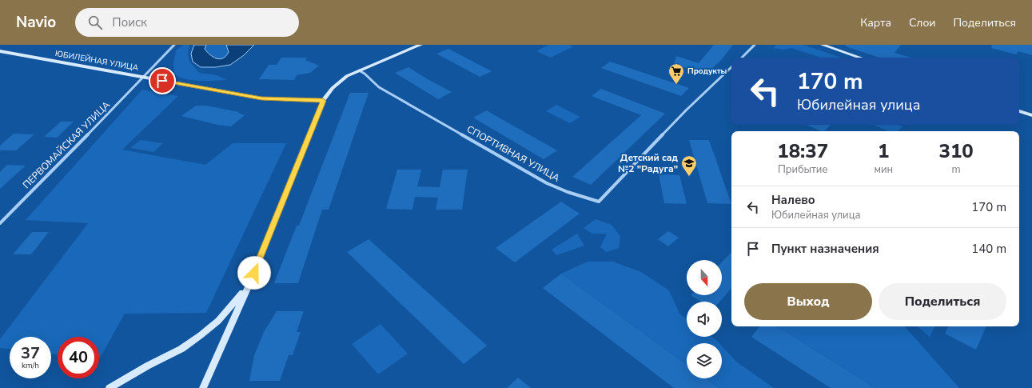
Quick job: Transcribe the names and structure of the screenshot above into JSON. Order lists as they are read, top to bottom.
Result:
{
  "streets": {
    "street": ["ЮБИЛЕЙНАЯ УЛИЦА", "ПЕРВОМАЙСКАЯ УЛИЦА", "СПОРТИВНАЯ УЛИЦА"]
  },
  "crossings": [
    ["ЮБИЛЕЙНАЯ УЛИЦА", "ПЕРВОМАЙСКАЯ УЛИЦА"]
  ],
  "places": {
    "supermarket": ["Продукты"],
    "school or university": ["Детский сад №2 \"Радуга\""]
  },
  "north": "bottom",
  "page": {
    "header": "Navio",
    "search": "Поиск",
    "nav": ["Карта", "Слои", "Поделиться"],
    "turn": ["170 m", "Юбилейная улица"],
    "eta": [
      "18:37",
      "Прибытие",
      "1",
      "мин",
      "310",
      "m"
    ],
    "list": [
      {
        "name": "Налево",
        "note": "Юбилейная улица",
        "value": "170 m"
      },
      {
        "name": "Пункт назначения",
        "value": "140 m"
      }
    ],
    "buttons": ["Выход", "Поделиться"],
    "speed": "37 km/h",
    "limit": "40"
  }
}
